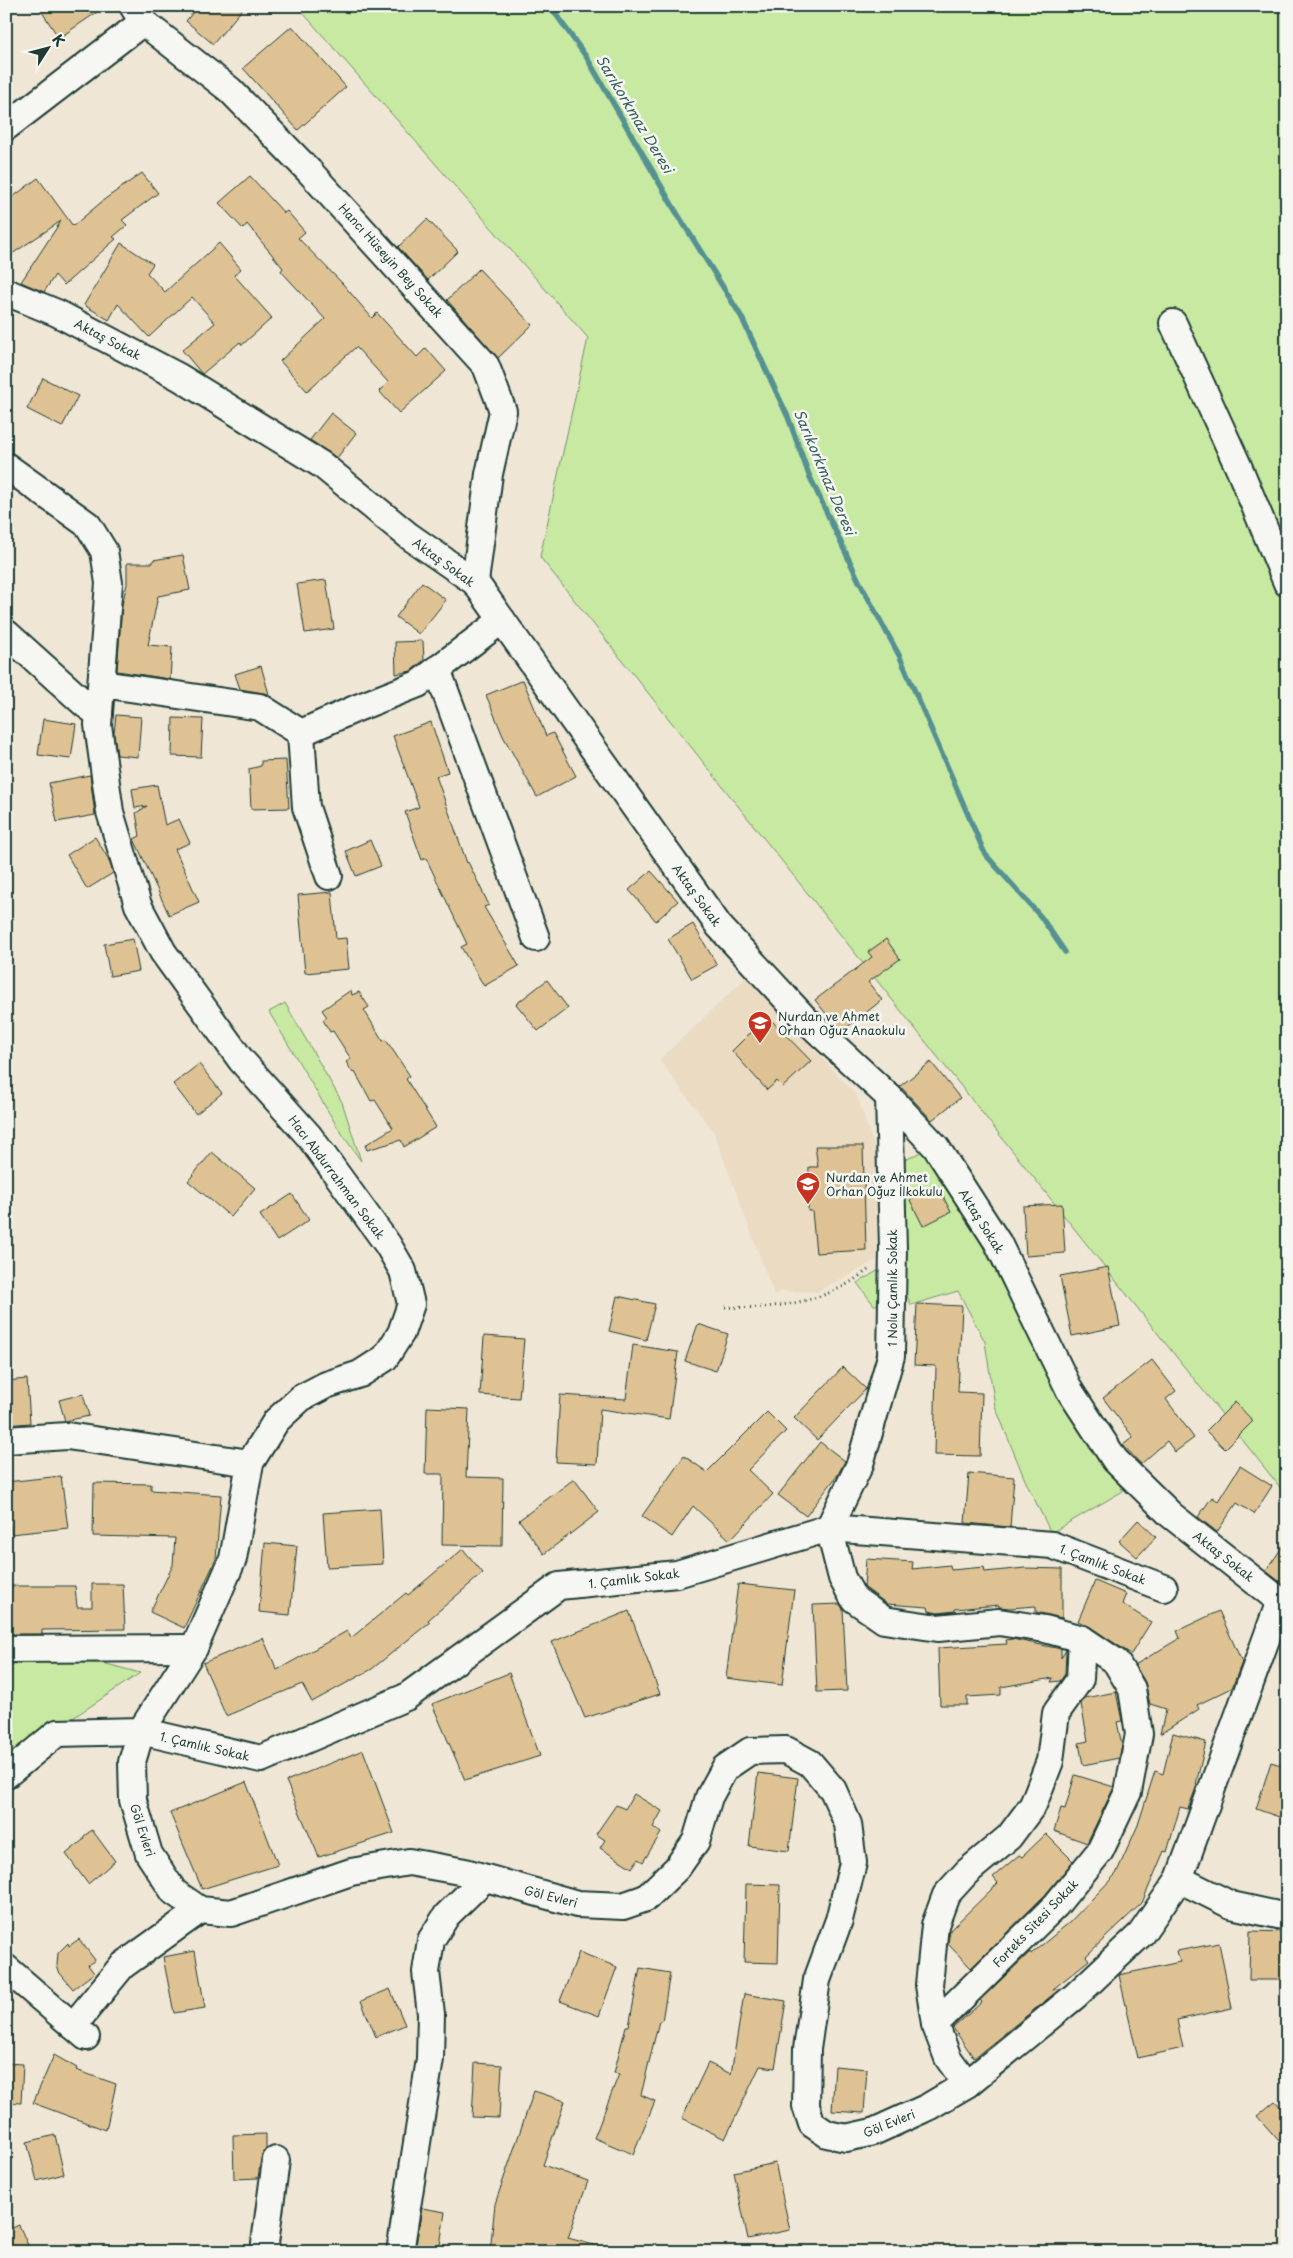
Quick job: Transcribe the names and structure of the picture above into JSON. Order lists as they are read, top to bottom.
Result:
{
  "streets": {
    "street": [
      "Hancı Hüseyin Bey Sokak",
      "Aktaş Sokak",
      "Hacı Abdurrahman Sokak",
      "1 Nolu Çamlık Sokak",
      "1. Çamlık Sokak",
      "Göl Evleri",
      "Forteks Sitesi Sokak"
    ]
  },
  "crossings": [
    ["Hancı Hüseyin Bey Sokak", "Aktaş Sokak"],
    ["Aktaş Sokak", "1 Nolu Çamlık Sokak"],
    ["Hacı Abdurrahman Sokak", "1. Çamlık Sokak"],
    ["Hacı Abdurrahman Sokak", "Göl Evleri"],
    ["1 Nolu Çamlık Sokak", "1. Çamlık Sokak"],
    ["1 Nolu Çamlık Sokak", "Forteks Sitesi Sokak"],
    ["1. Çamlık Sokak", "Göl Evleri"],
    ["1. Çamlık Sokak", "Forteks Sitesi Sokak"]
  ],
  "water": ["Sarıkorkmaz Deresi"],
  "places": {
    "school or university": ["Nurdan ve Ahmet Orhan Oğuz Anaokulu", "Nurdan ve Ahmet Orhan Oğuz İlkokulu"]
  },
  "north": "top right"
}
